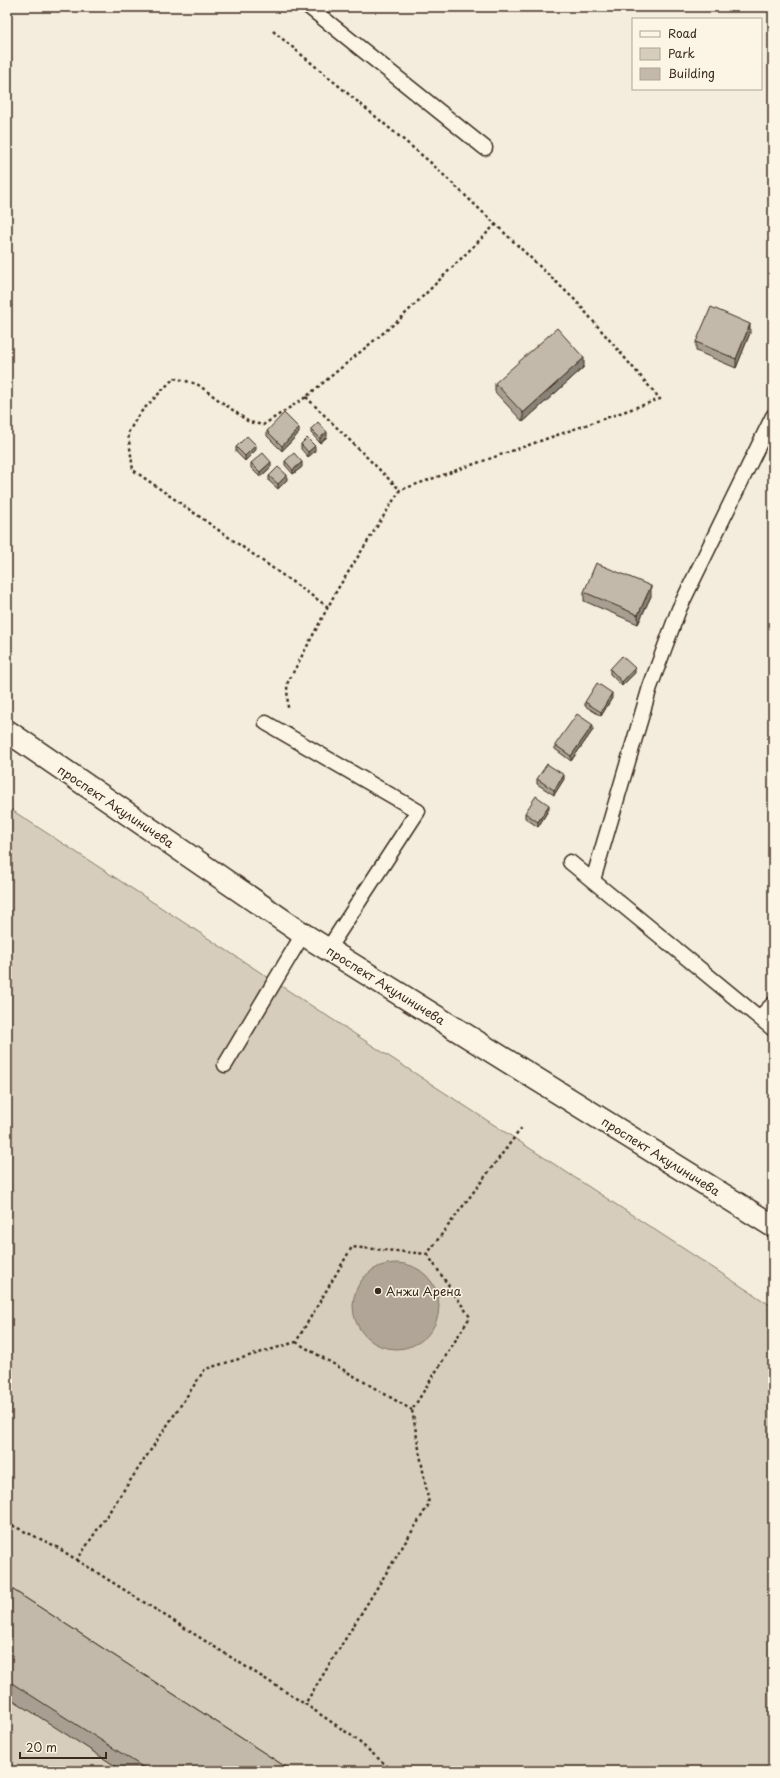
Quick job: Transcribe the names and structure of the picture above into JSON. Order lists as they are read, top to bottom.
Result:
{
  "streets": {
    "main road": ["проспект Акулиничева"]
  },
  "places": ["Анжи Арена"],
  "legend": ["Road", "Park", "Building"],
  "scale_bar": "20 m"
}
